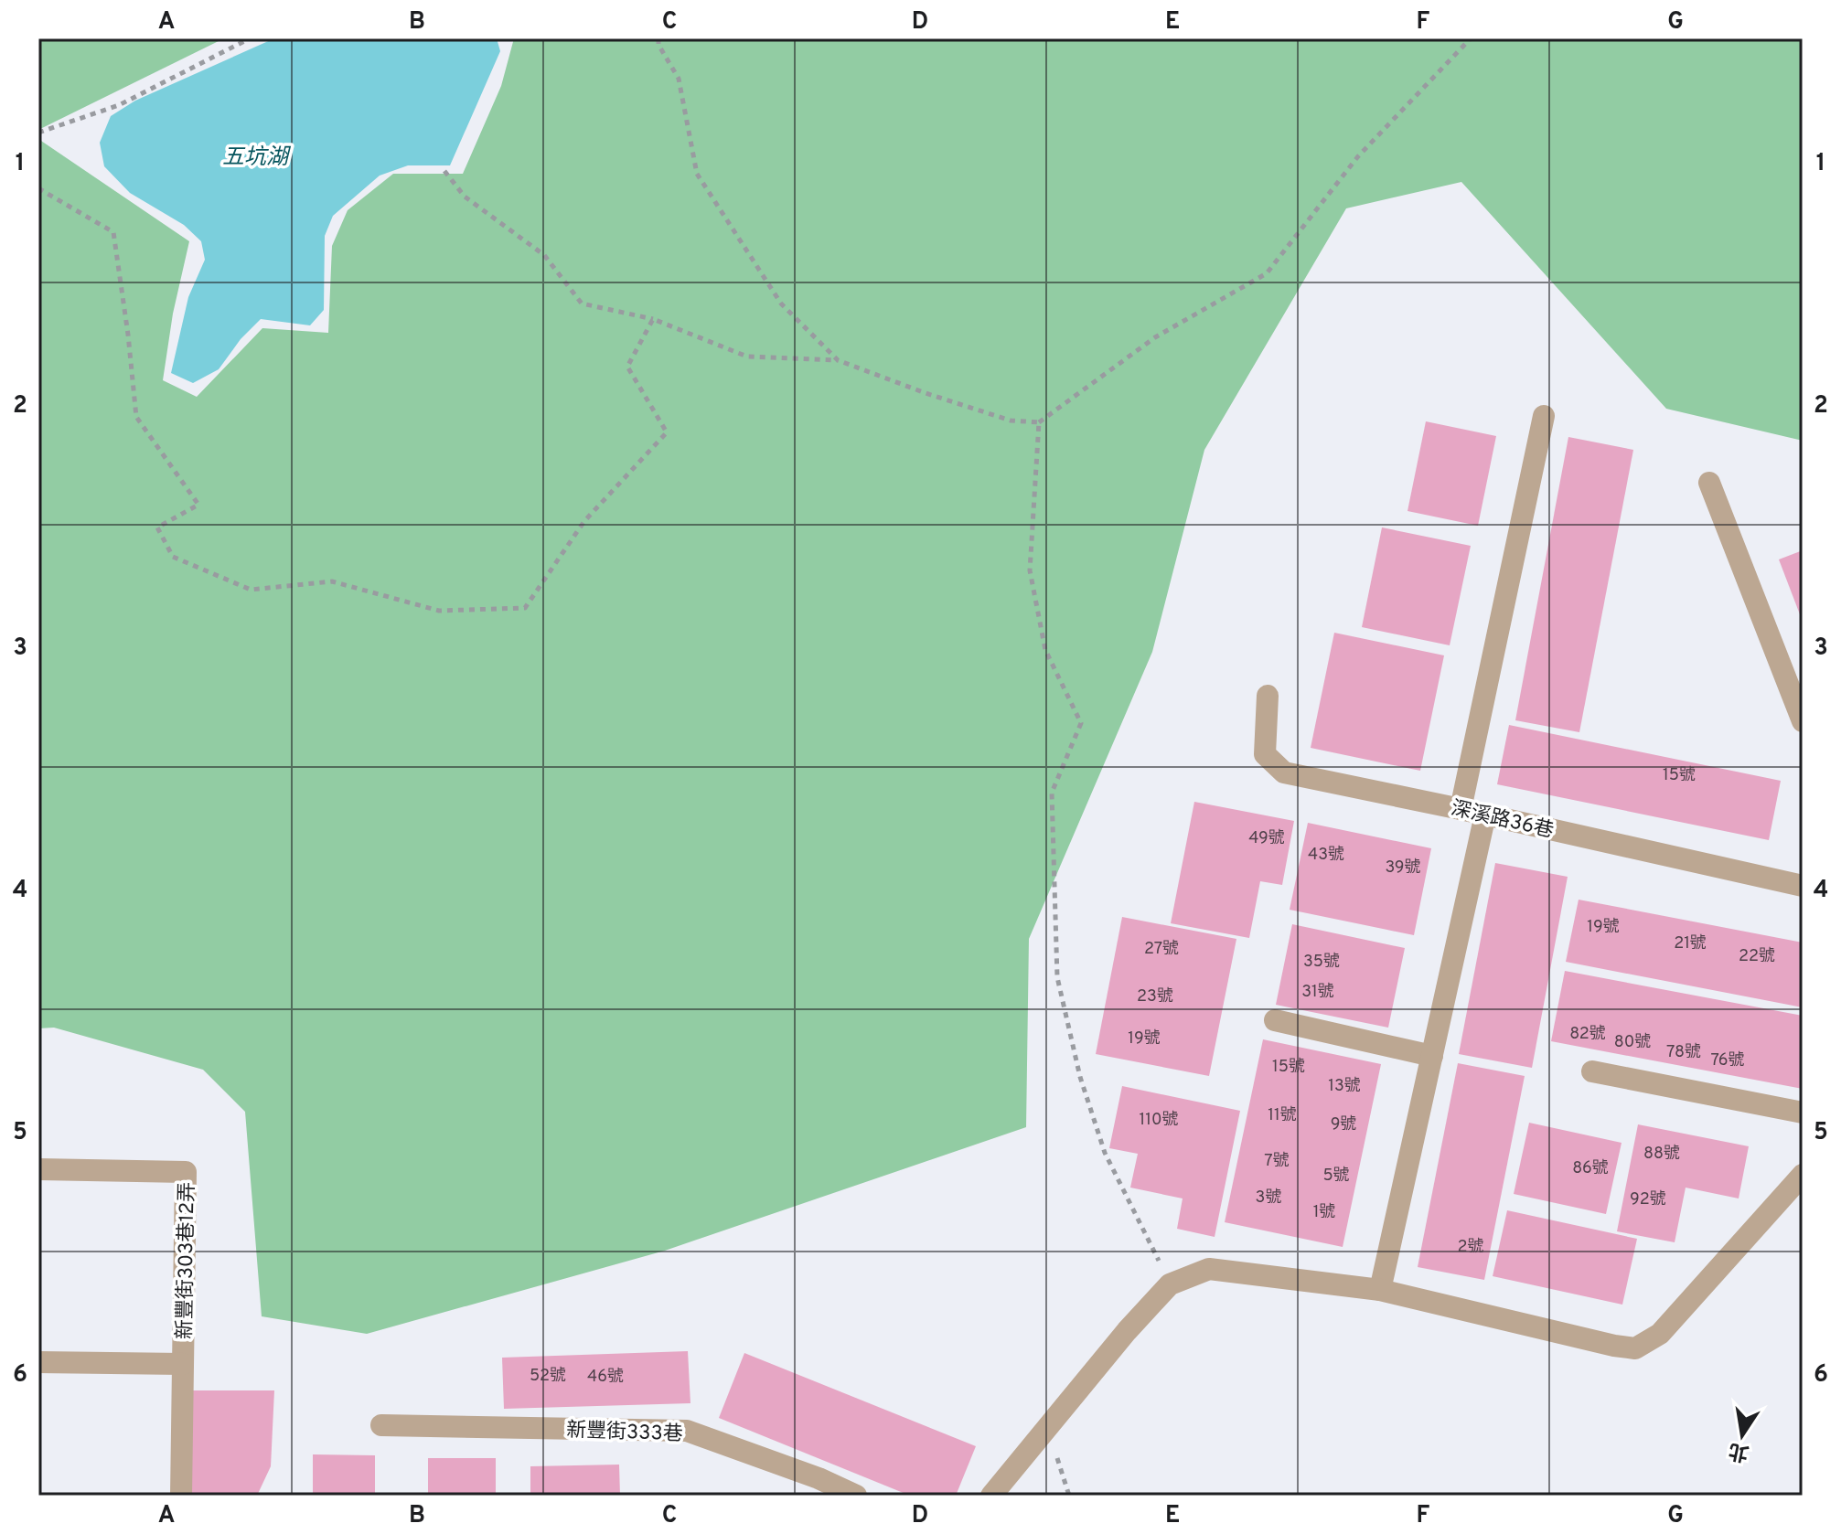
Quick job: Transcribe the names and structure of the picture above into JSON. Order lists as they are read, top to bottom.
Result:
{
  "streets": {
    "street": ["深溪路36巷", "新豐街303巷12弄", "新豐街333巷"]
  },
  "water": ["五坑湖"],
  "house_numbers": [
    "15號",
    "49號",
    "43號",
    "39號",
    "19號",
    "21號",
    "27號",
    "22號",
    "35號",
    "31號",
    "23號",
    "82號",
    "19號",
    "80號",
    "78號",
    "76號",
    "15號",
    "13號",
    "11號",
    "110號",
    "9號",
    "88號",
    "7號",
    "86號",
    "5號",
    "3號",
    "92號",
    "1號",
    "2號",
    "52號",
    "46號"
  ],
  "north": "bottom",
  "grid": {
    "columns": [
      "A",
      "B",
      "C",
      "D",
      "E",
      "F",
      "G"
    ],
    "rows": [
      "1",
      "2",
      "3",
      "4",
      "5",
      "6"
    ]
  }
}
